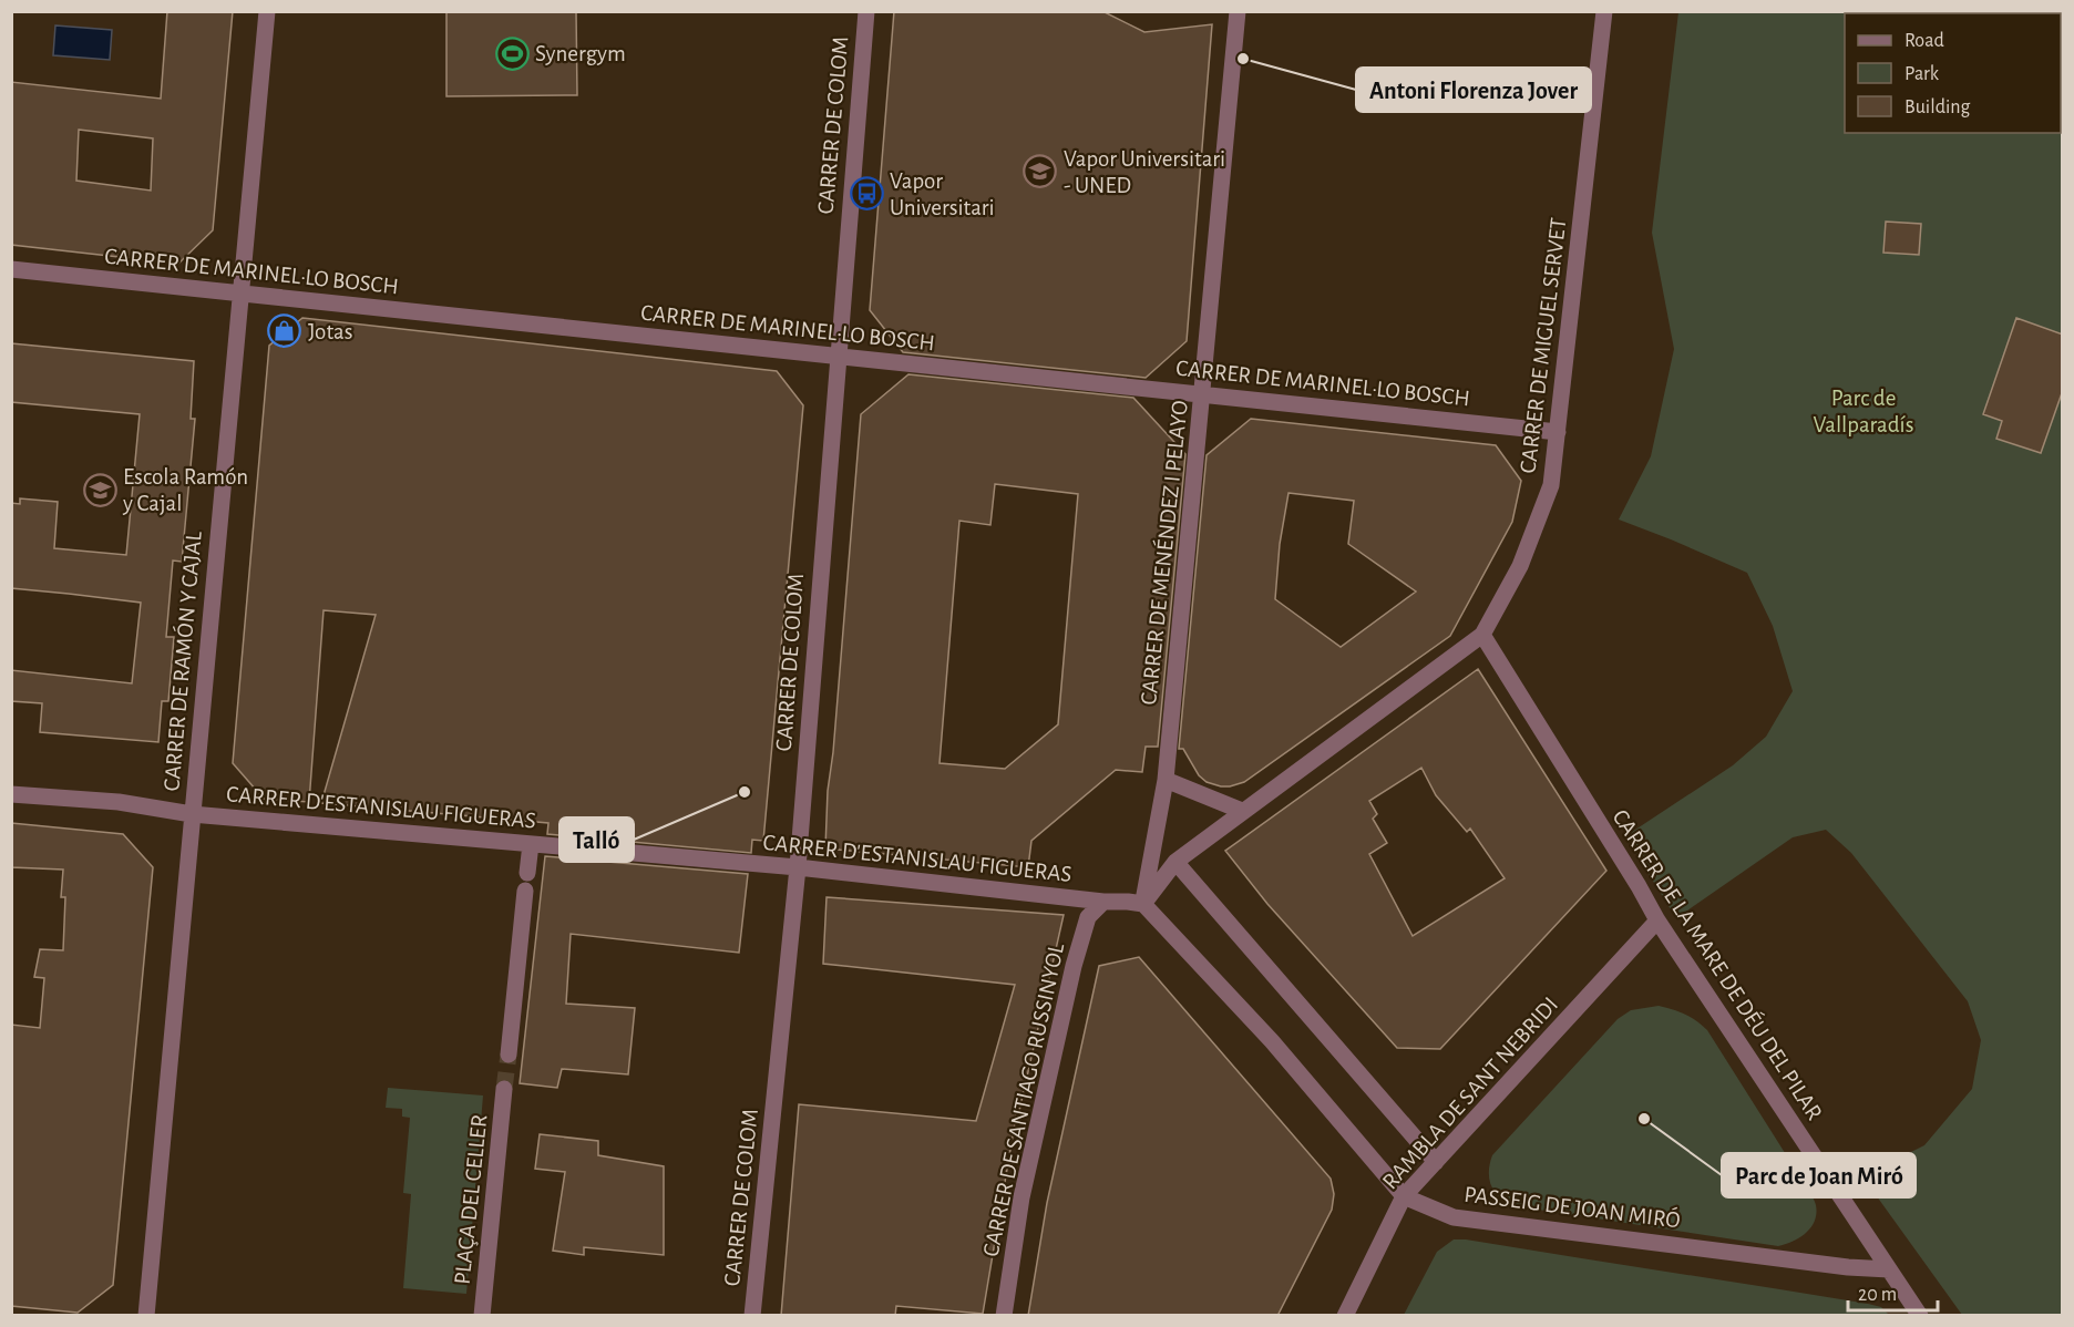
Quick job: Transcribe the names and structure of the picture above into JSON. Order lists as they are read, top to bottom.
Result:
{
  "streets": {
    "street": [
      "CARRER DE COLOM",
      "CARRER DE MARINEL·LO BOSCH",
      "CARRER DE MIGUEL SERVET",
      "CARRER DE MENÉNDEZ I PELAYO",
      "CARRER DE RAMÓN Y CAJAL",
      "CARRER D'ESTANISLAU FIGUERAS",
      "CARRER DE LA MARE DE DÉU DEL PILAR",
      "RAMBLA DE SANT NEBRIDI",
      "CARRER DE SANTIAGO RUSSINYOL",
      "PLAÇA DEL CELLER",
      "PASSEIG DE JOAN MIRÓ"
    ]
  },
  "crossings": [
    ["CARRER DE COLOM", "CARRER DE MARINEL·LO BOSCH"],
    ["CARRER DE COLOM", "CARRER D'ESTANISLAU FIGUERAS"],
    ["CARRER DE MARINEL·LO BOSCH", "CARRER DE MIGUEL SERVET"],
    ["CARRER DE MARINEL·LO BOSCH", "CARRER DE MENÉNDEZ I PELAYO"],
    ["CARRER DE MARINEL·LO BOSCH", "CARRER DE RAMÓN Y CAJAL"],
    ["CARRER DE MIGUEL SERVET", "CARRER DE MENÉNDEZ I PELAYO"],
    ["CARRER DE MIGUEL SERVET", "CARRER D'ESTANISLAU FIGUERAS"],
    ["CARRER DE MIGUEL SERVET", "CARRER DE LA MARE DE DÉU DEL PILAR"],
    ["CARRER DE MIGUEL SERVET", "PASSEIG DE JOAN MIRÓ"],
    ["CARRER DE MENÉNDEZ I PELAYO", "CARRER D'ESTANISLAU FIGUERAS"],
    ["CARRER DE MENÉNDEZ I PELAYO", "PASSEIG DE JOAN MIRÓ"],
    ["CARRER DE RAMÓN Y CAJAL", "CARRER D'ESTANISLAU FIGUERAS"],
    ["CARRER D'ESTANISLAU FIGUERAS", "CARRER DE SANTIAGO RUSSINYOL"],
    ["CARRER D'ESTANISLAU FIGUERAS", "PASSEIG DE JOAN MIRÓ"],
    ["CARRER DE LA MARE DE DÉU DEL PILAR", "RAMBLA DE SANT NEBRIDI"],
    ["CARRER DE LA MARE DE DÉU DEL PILAR", "PASSEIG DE JOAN MIRÓ"],
    ["RAMBLA DE SANT NEBRIDI", "PASSEIG DE JOAN MIRÓ"]
  ],
  "parks": ["Parc de Vallparadís"],
  "places": {
    "sports": ["Synergym"],
    "other": ["Antoni Florenza Jover", "Talló", "Parc de Joan Miró"],
    "school or university": ["Vapor Universitari - UNED", "Escola Ramón y Cajal"],
    "bus stop": ["Vapor Universitari"],
    "shop": ["Jotas"]
  },
  "legend": ["Road", "Park", "Building"],
  "scale_bar": "20 m"
}
